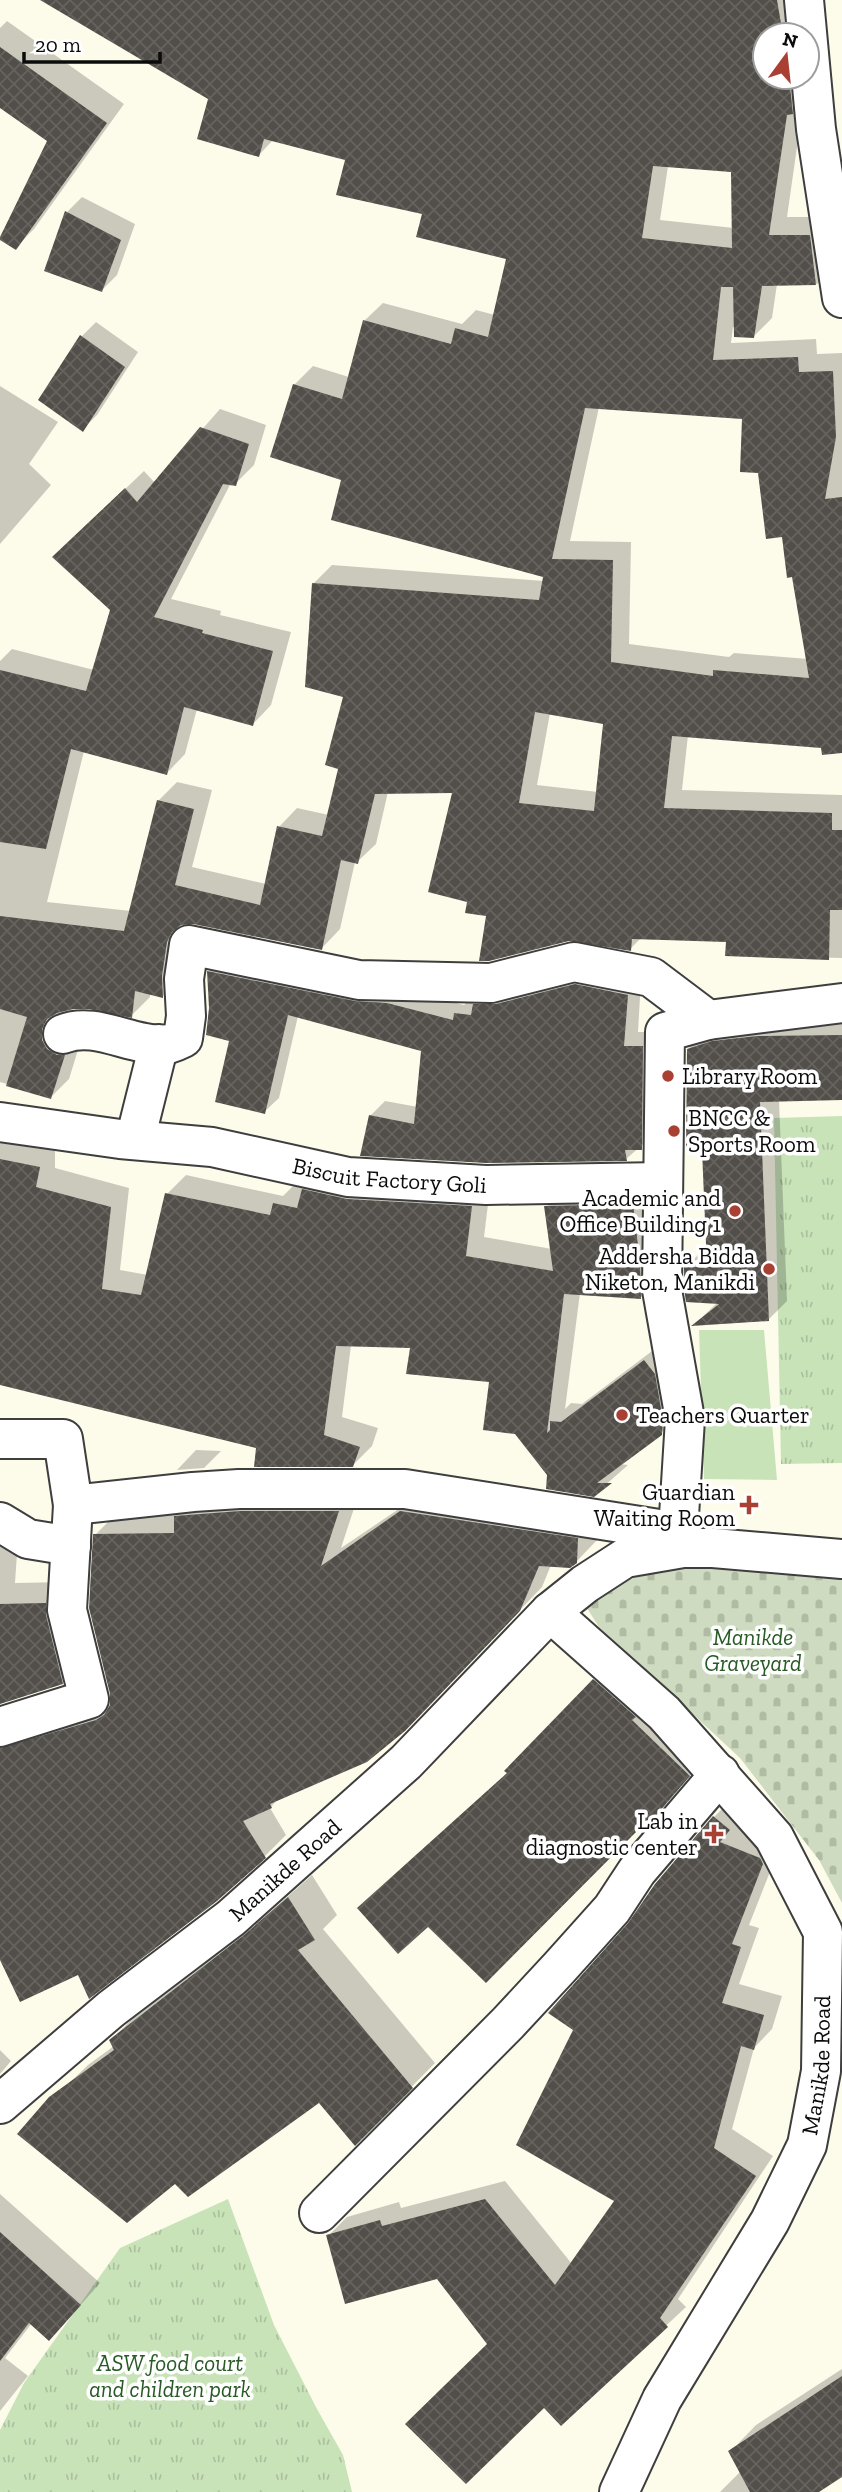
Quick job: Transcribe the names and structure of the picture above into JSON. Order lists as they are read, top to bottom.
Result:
{
  "streets": {
    "street": ["Biscuit Factory Goli", "Manikde Road"]
  },
  "parks": ["Manikde Graveyard", "ASW food court and children park"],
  "places": {
    "other": [
      "Library Room",
      "BNCC & Sports Room",
      "Academic and Office Building 1",
      "Addersha Bidda Niketon, Manikdi",
      "Teachers Quarter"
    ],
    "health": ["Guardian Waiting Room", "Lab in diagnostic center"]
  },
  "scale_bar": "20 m",
  "north": "top"
}
